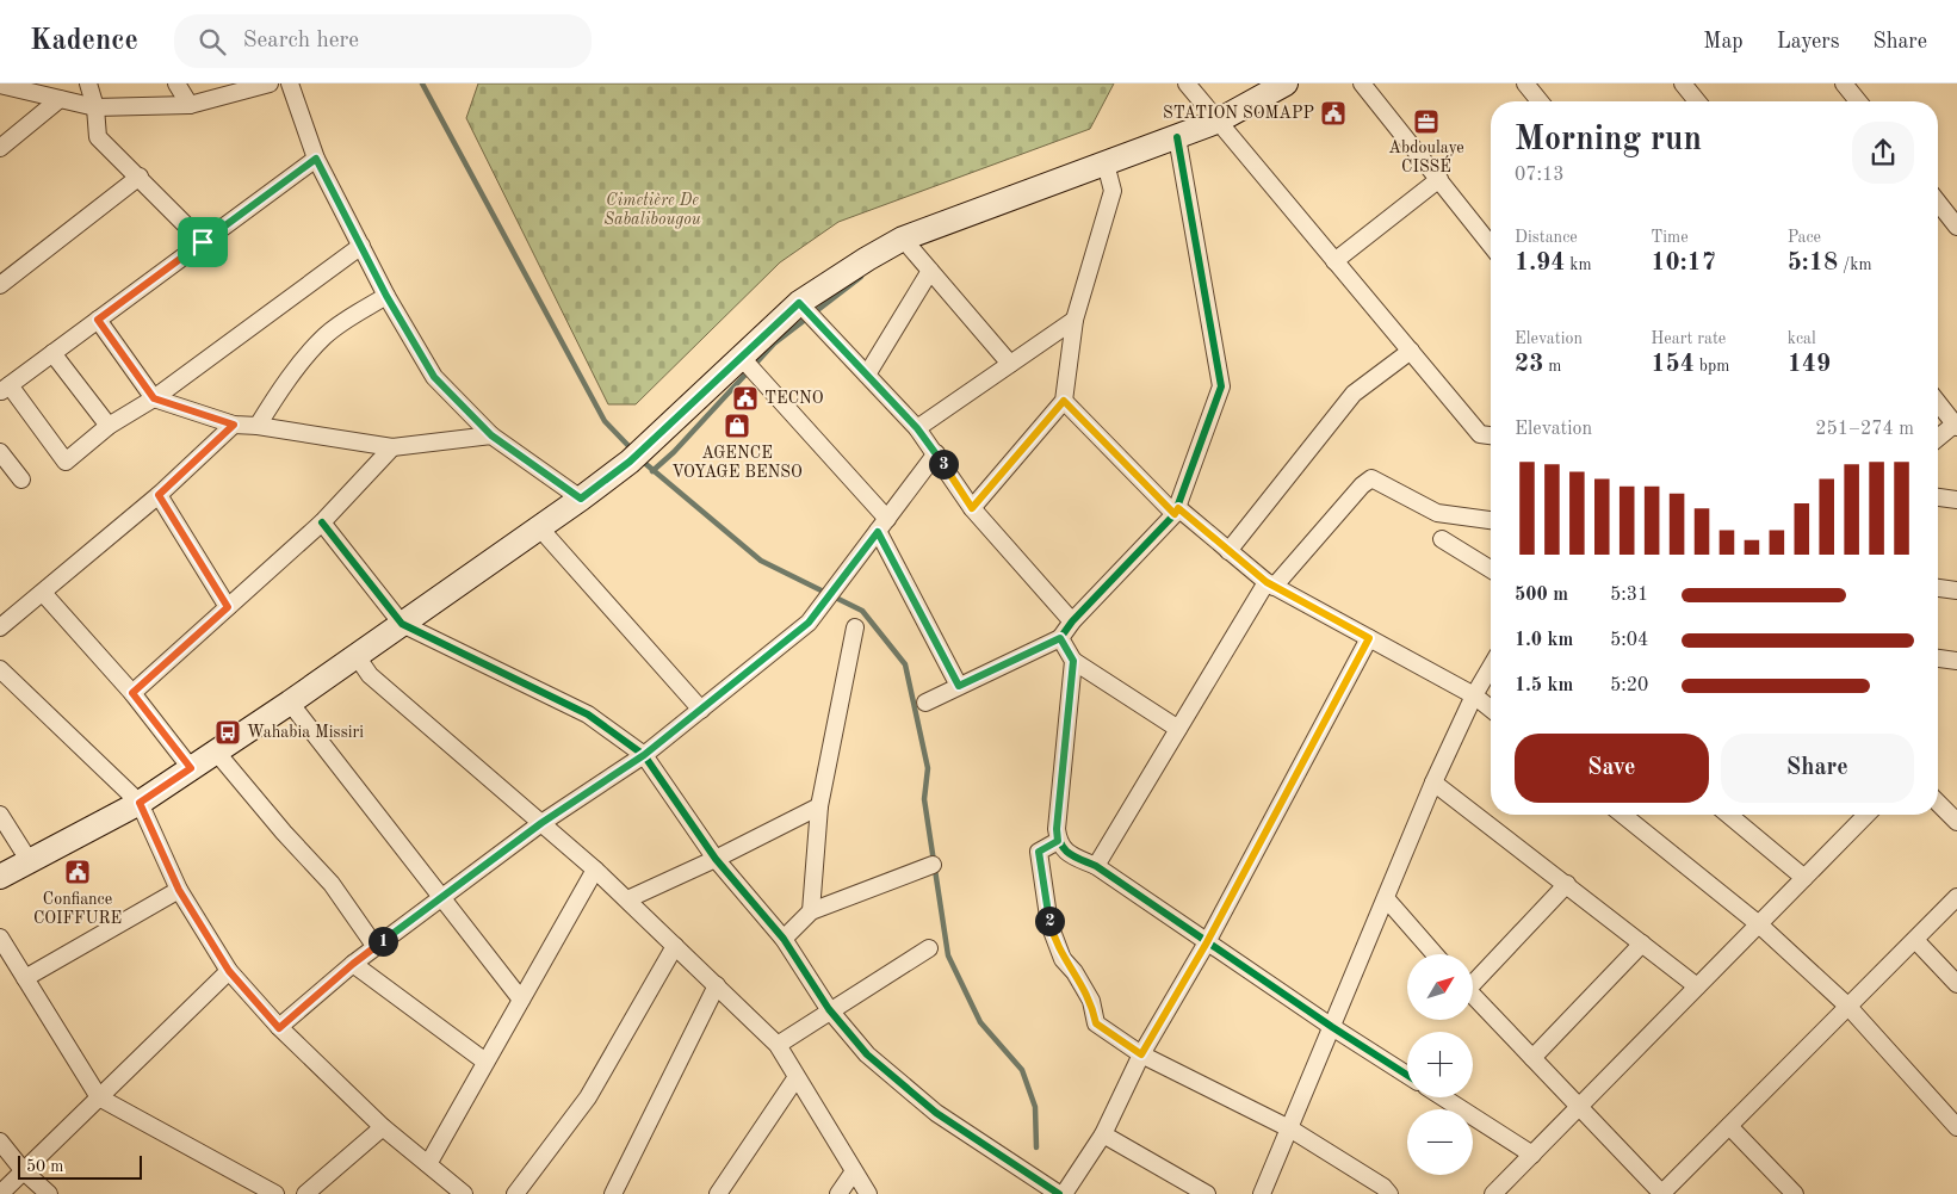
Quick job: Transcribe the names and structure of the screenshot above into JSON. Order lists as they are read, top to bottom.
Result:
{
  "parks": ["Cimetière De Sabalibougou"],
  "places": {
    "public building": ["STATION SOMAPP", "TECNO", "Confiance COIFFURE"],
    "office": ["Abdoulaye CISSÉ"],
    "shop": ["AGENCE VOYAGE BENSO"],
    "bus stop": ["Wahabia Missiri"]
  },
  "scale_bar": "50 m",
  "north": "top right",
  "page": {
    "header": "Kadence",
    "search": "Search here",
    "nav": ["Map", "Layers", "Share"],
    "heading": ["Morning run", "07:13"],
    "stats": [
      ["Distance", "1.94 km"],
      ["Time", "10:17"],
      ["Pace", "5:18 /km"],
      ["Elevation", "23 m"],
      ["Heart rate", "154 bpm"],
      ["kcal", "149"]
    ],
    "chart": ["Elevation", "251–274 m"],
    "pins": ["3", "2", "1"],
    "list": [
      {
        "name": "500 m",
        "note": "5:31"
      },
      {
        "name": "1.0 km",
        "note": "5:04"
      },
      {
        "name": "1.5 km",
        "note": "5:20"
      }
    ],
    "buttons": ["Save", "Share"],
    "map_buttons": ["+", "−"],
    "scale": "50 m"
  }
}
